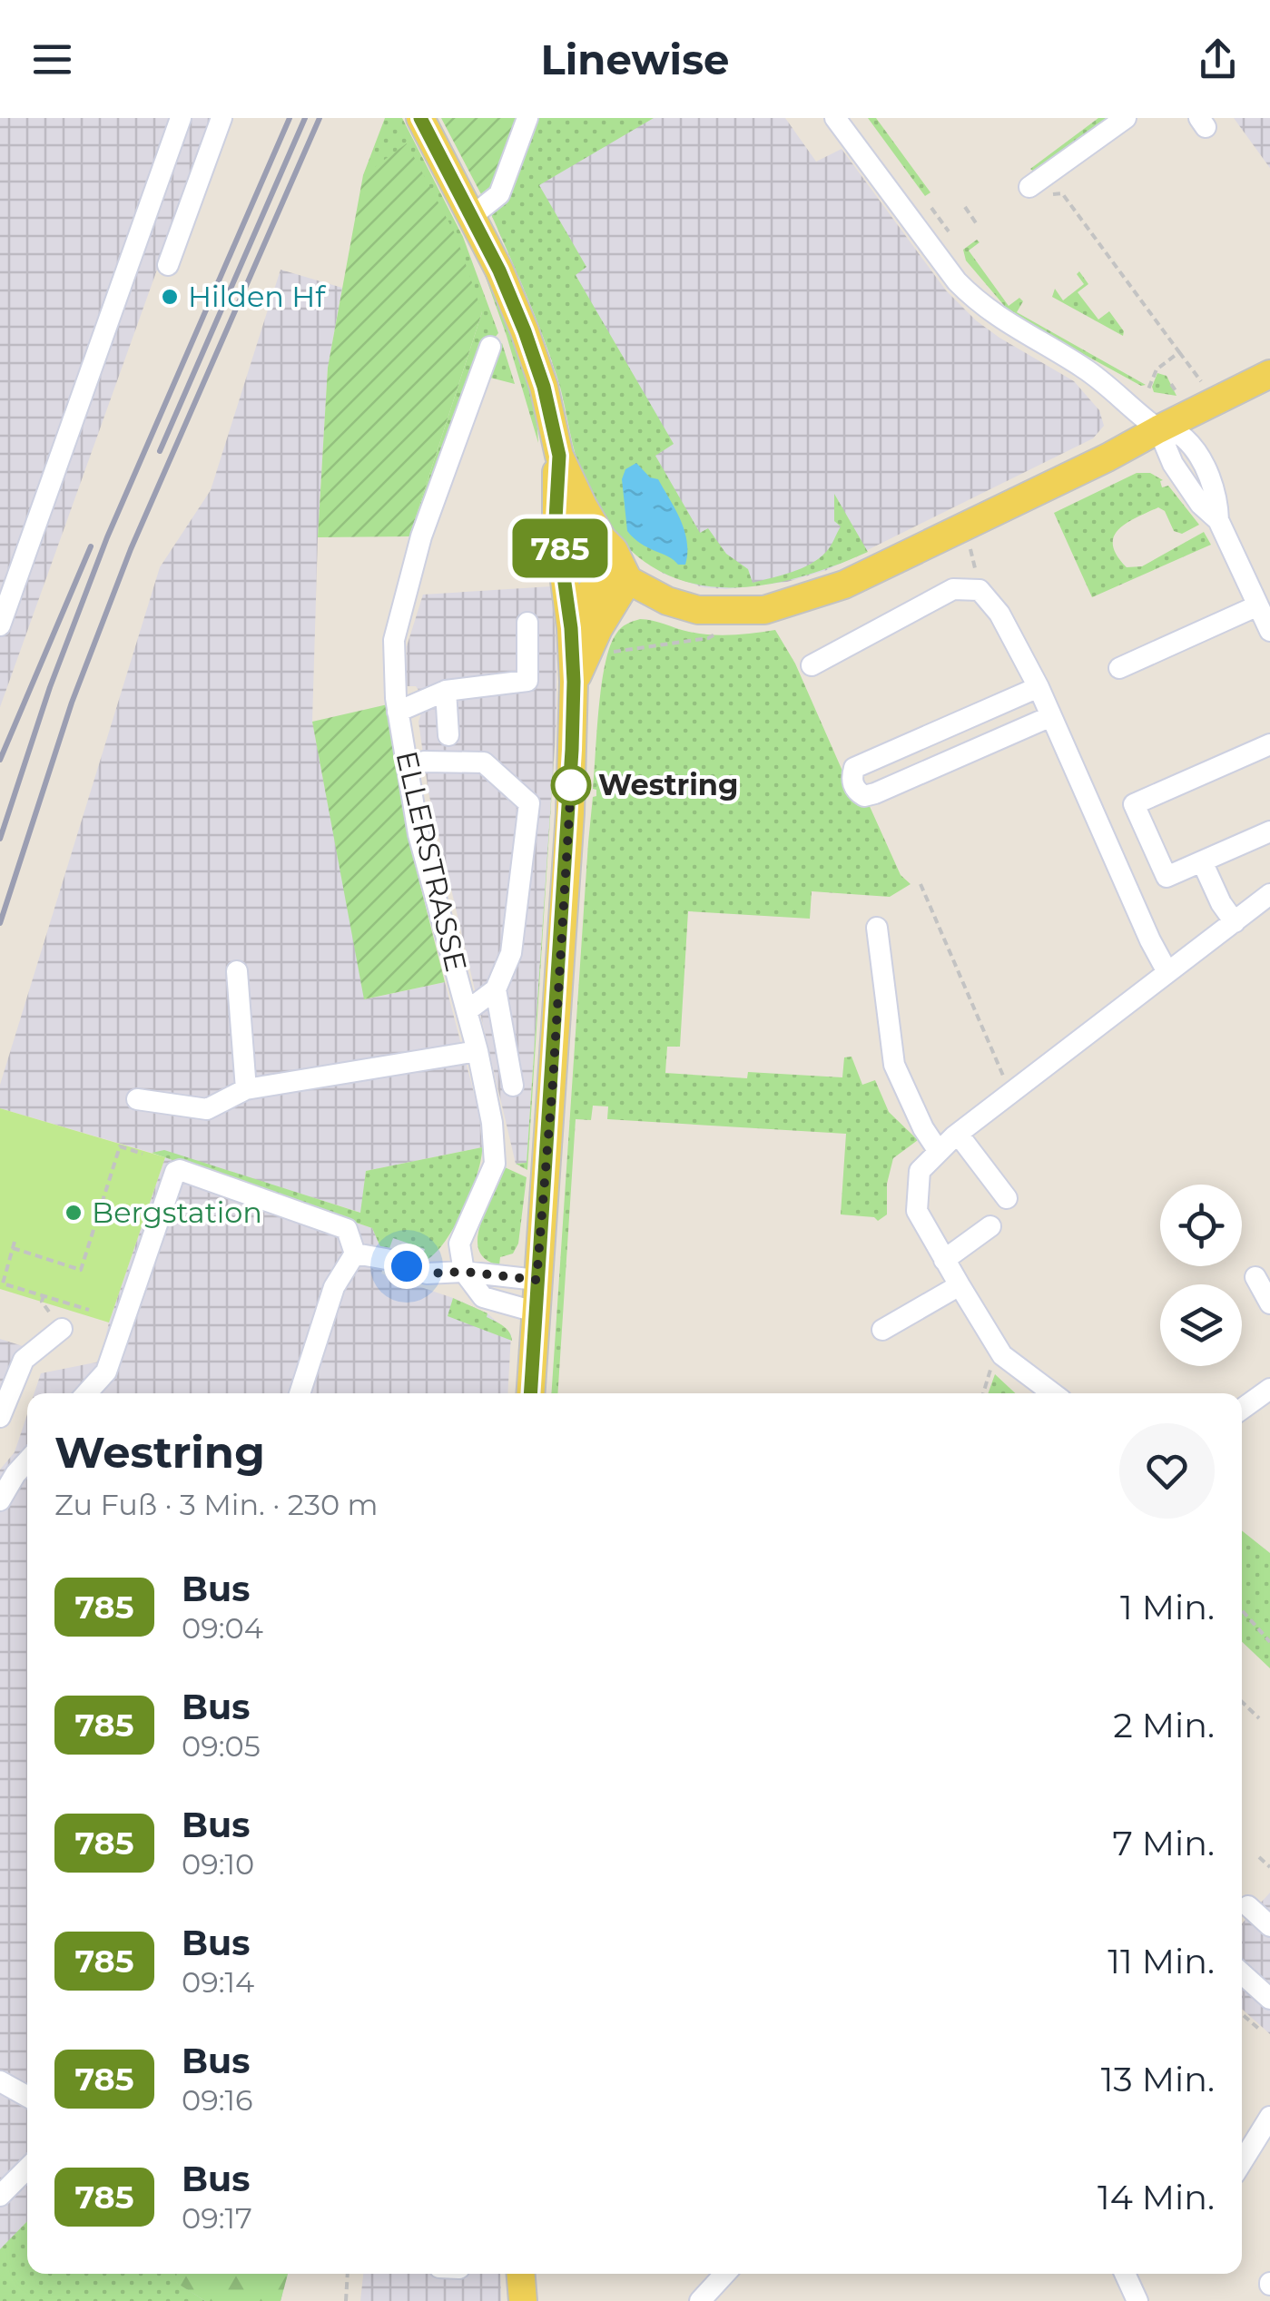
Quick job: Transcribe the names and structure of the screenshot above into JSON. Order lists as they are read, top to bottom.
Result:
{
  "streets": {
    "street": ["ELLERSTRASSE"]
  },
  "places": ["Hilden Hf", "Westring", "Bergstation"],
  "lines": ["bus line 785"],
  "page": {
    "header": "Linewise",
    "on_map": "785",
    "heading": ["Westring", "Zu Fuß · 3 Min. · 230 m"],
    "list": [
      {
        "mark": "785",
        "name": "Bus",
        "note": "09:04",
        "value": "1 Min."
      },
      {
        "mark": "785",
        "name": "Bus",
        "note": "09:05",
        "value": "2 Min."
      },
      {
        "mark": "785",
        "name": "Bus",
        "note": "09:10",
        "value": "7 Min."
      },
      {
        "mark": "785",
        "name": "Bus",
        "note": "09:14",
        "value": "11 Min."
      },
      {
        "mark": "785",
        "name": "Bus",
        "note": "09:16",
        "value": "13 Min."
      },
      {
        "mark": "785",
        "name": "Bus",
        "note": "09:17",
        "value": "14 Min."
      }
    ]
  }
}
